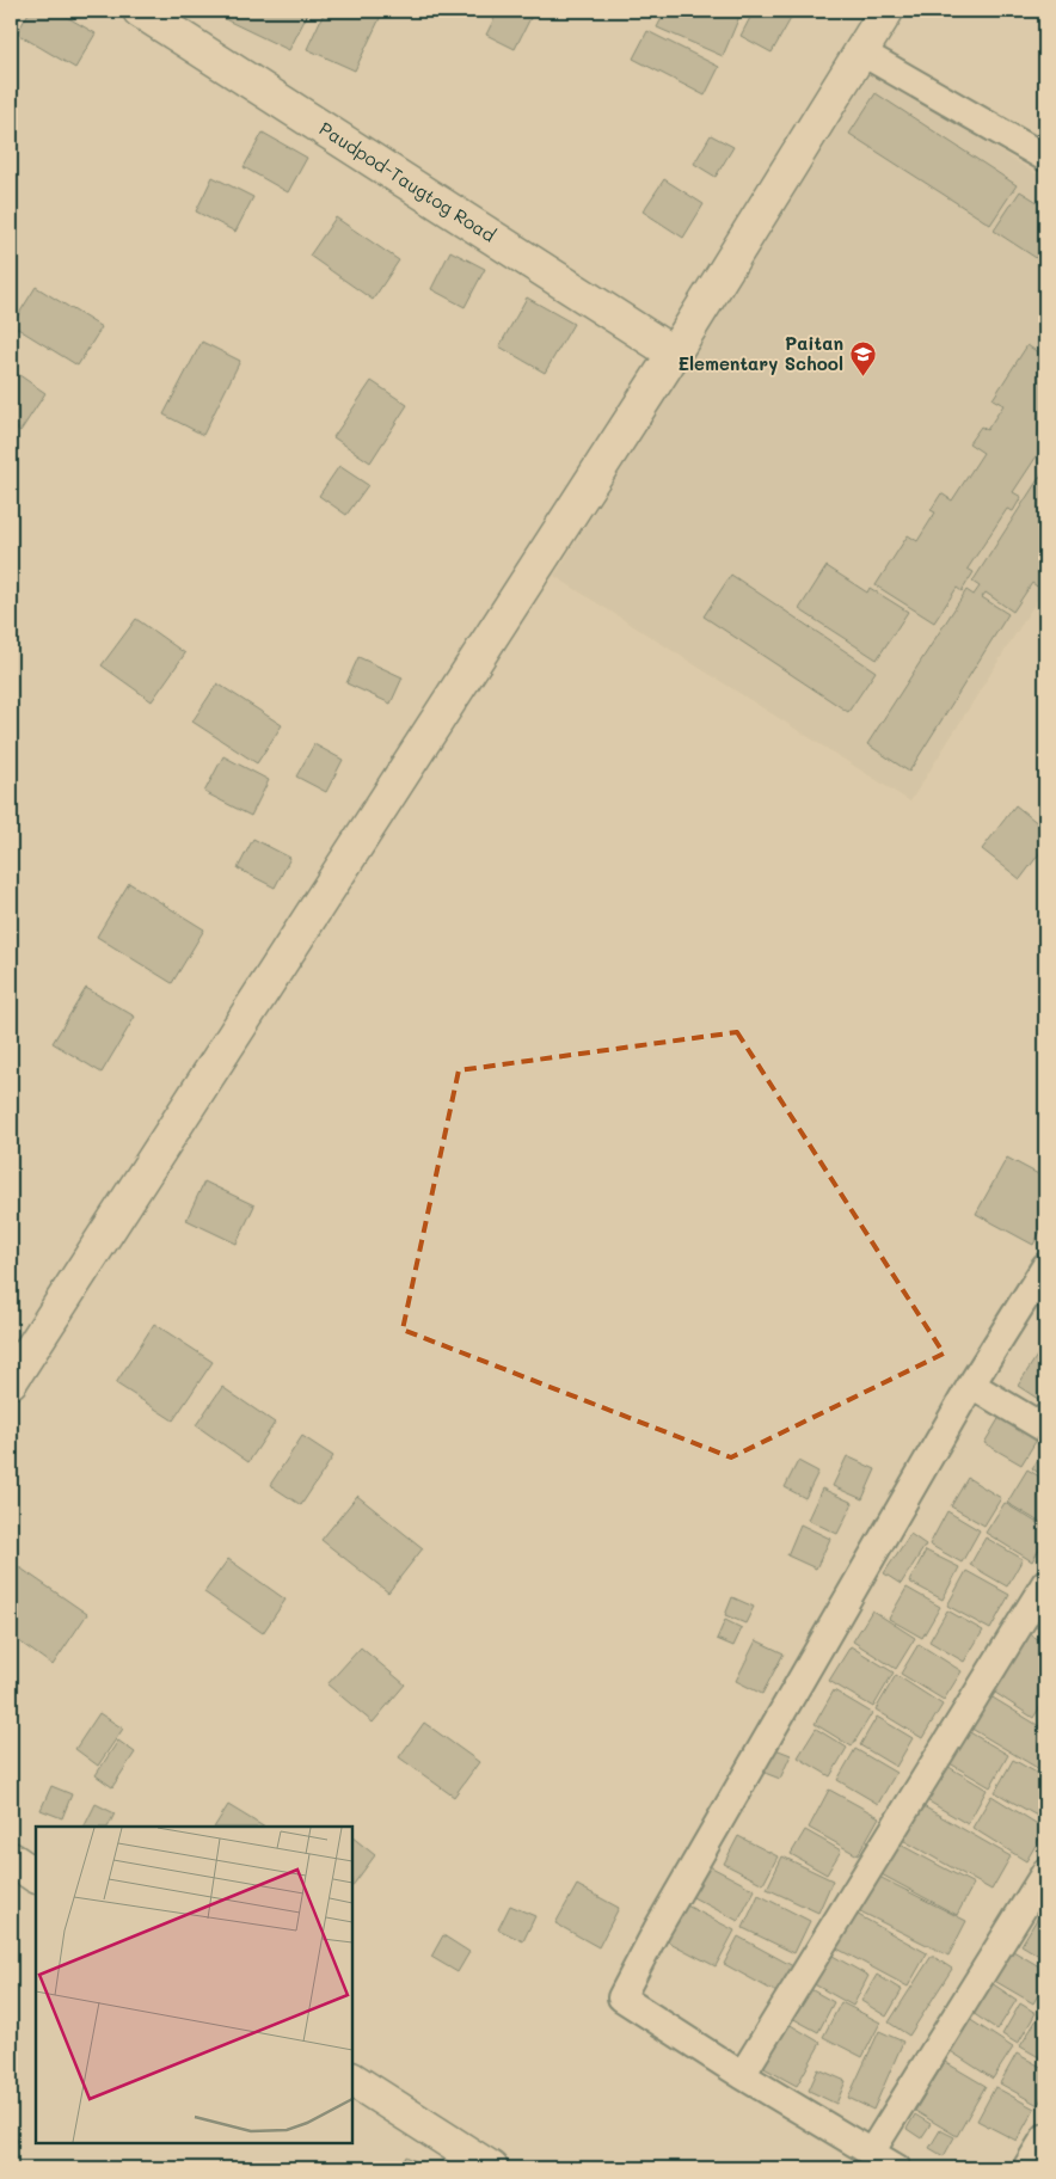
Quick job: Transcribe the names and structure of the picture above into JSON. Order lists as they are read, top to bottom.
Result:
{
  "streets": {
    "street": ["Paudpod-Taugtog Road"]
  },
  "places": {
    "school or university": ["Paitan Elementary School"]
  }
}
